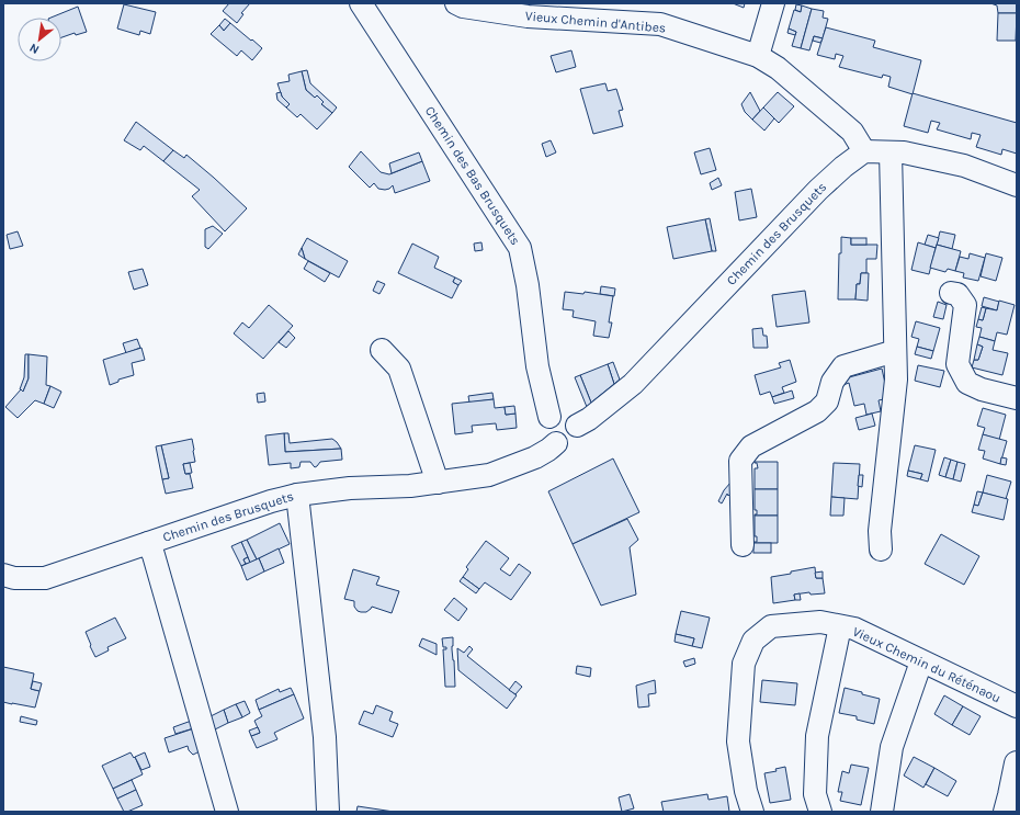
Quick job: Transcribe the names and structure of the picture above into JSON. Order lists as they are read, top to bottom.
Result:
{
  "streets": {
    "street": [
      "Vieux Chemin d'Antibes",
      "Chemin des Bas Brusquets",
      "Chemin des Brusquets",
      "Vieux Chemin du Réténaou"
    ]
  },
  "crossings": [
    ["Vieux Chemin d'Antibes", "Chemin des Brusquets"],
    ["Chemin des Bas Brusquets", "Chemin des Brusquets"]
  ],
  "north": "bottom left"
}
